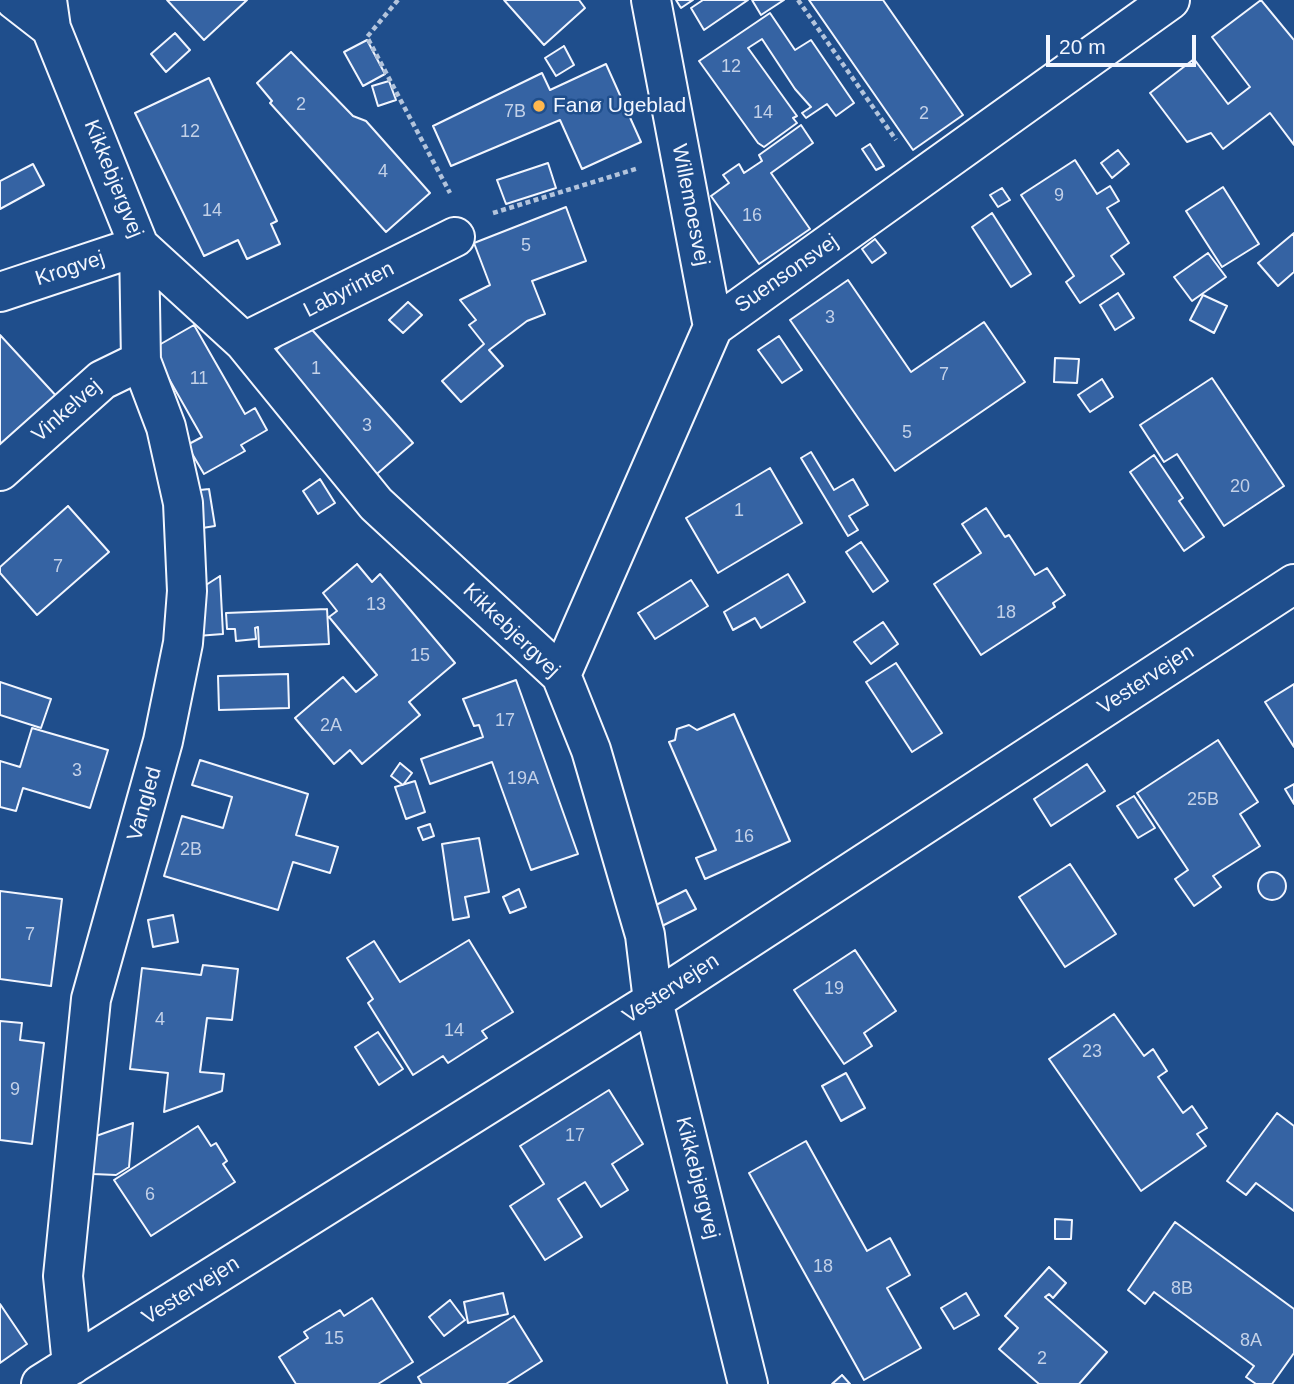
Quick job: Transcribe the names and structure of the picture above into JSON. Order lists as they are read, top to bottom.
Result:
{
  "streets": {
    "street": [
      "Kikkebjergvej",
      "Willemoesvej",
      "Krogvej",
      "Suensonsvej",
      "Labyrinten",
      "Vinkelvej",
      "Vestervejen",
      "Vangled"
    ]
  },
  "crossings": [
    ["Kikkebjergvej", "Krogvej"],
    ["Kikkebjergvej", "Suensonsvej"],
    ["Kikkebjergvej", "Labyrinten"],
    ["Kikkebjergvej", "Vestervejen"],
    ["Kikkebjergvej", "Vangled"],
    ["Willemoesvej", "Suensonsvej"],
    ["Krogvej", "Vangled"],
    ["Vinkelvej", "Vangled"],
    ["Vestervejen", "Vangled"]
  ],
  "places": ["Fanø Ugeblad"],
  "house_numbers": [
    "12",
    "2",
    "7B",
    "14",
    "2",
    "12",
    "4",
    "9",
    "14",
    "16",
    "5",
    "3",
    "1",
    "7",
    "11",
    "3",
    "5",
    "20",
    "1",
    "7",
    "13",
    "18",
    "15",
    "17",
    "2A",
    "3",
    "19A",
    "25B",
    "16",
    "2B",
    "7",
    "19",
    "4",
    "14",
    "23",
    "9",
    "17",
    "6",
    "18",
    "8B",
    "15",
    "8A",
    "2"
  ],
  "scale_bar": "20 m"
}
